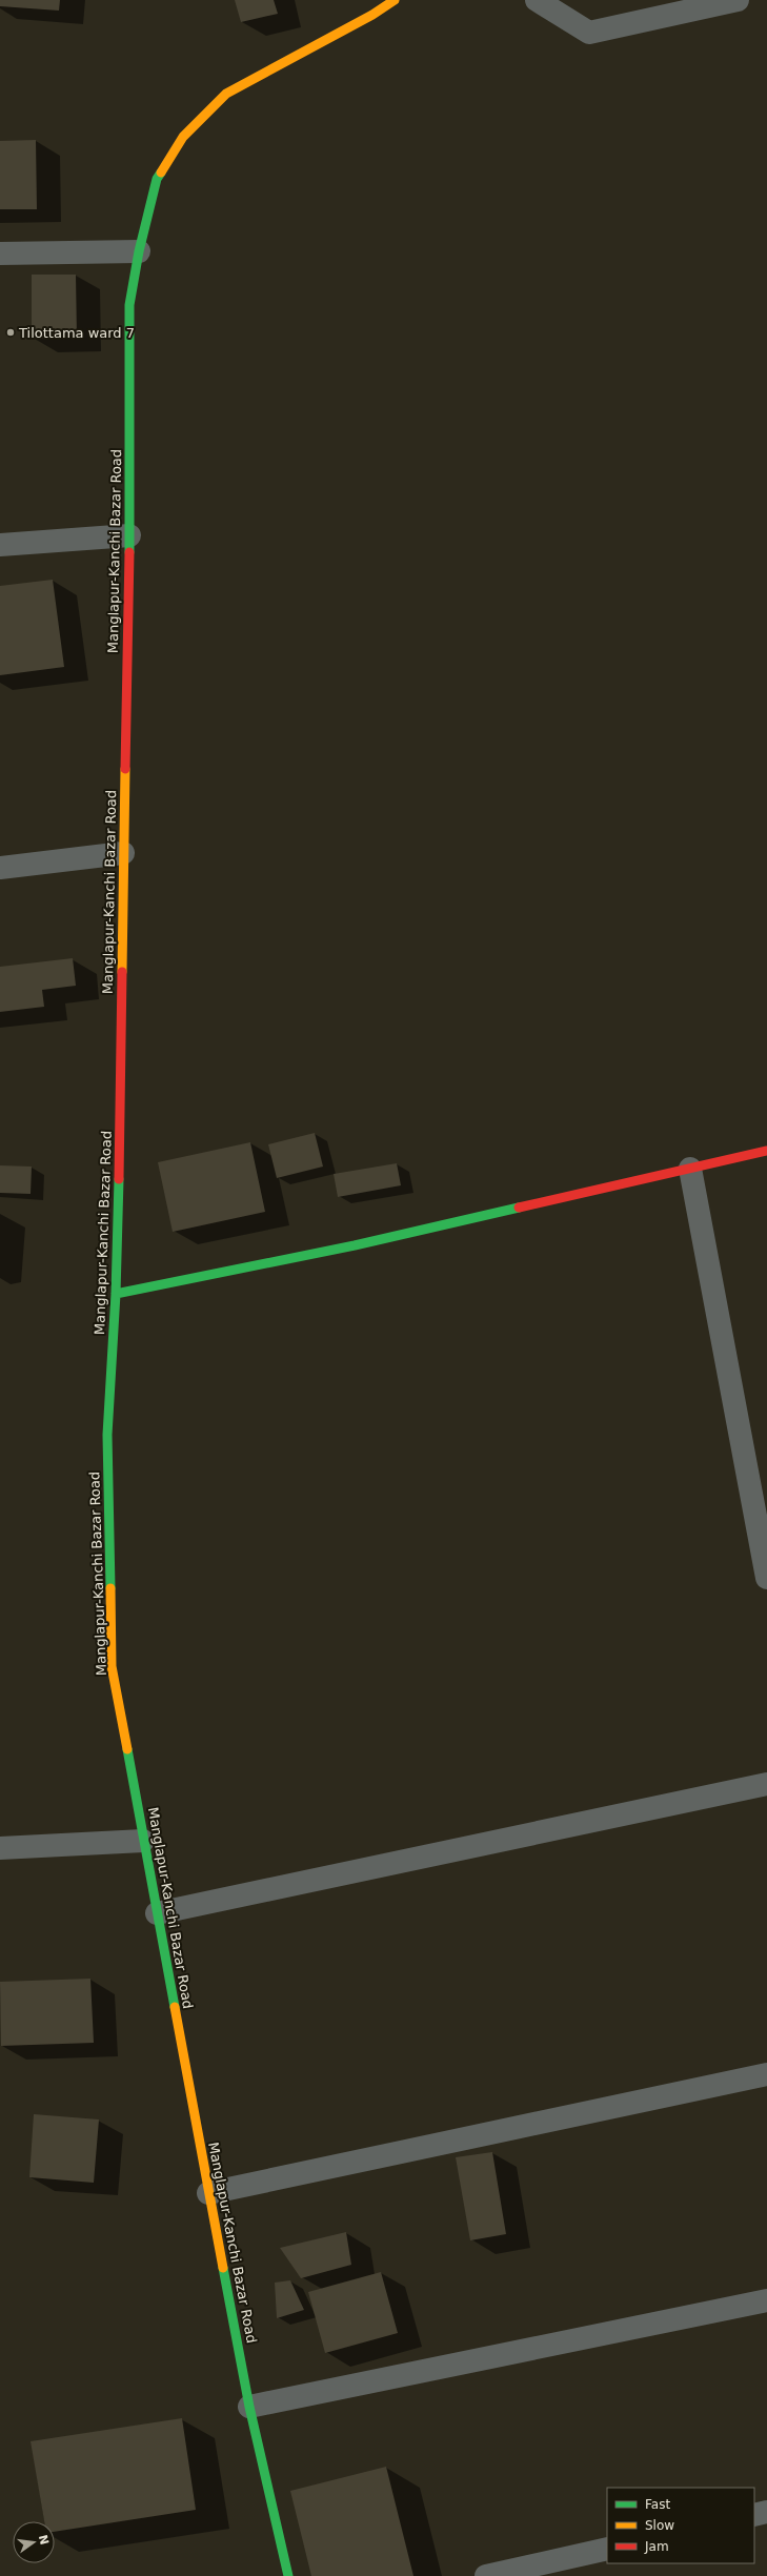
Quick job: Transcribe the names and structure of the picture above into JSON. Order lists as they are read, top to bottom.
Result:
{
  "streets": {
    "street": ["Manglapur-Kanchi Bazar Road"]
  },
  "places": ["Tilottama ward 7"],
  "legend": ["Fast", "Slow", "Jam"],
  "north": "right"
}
